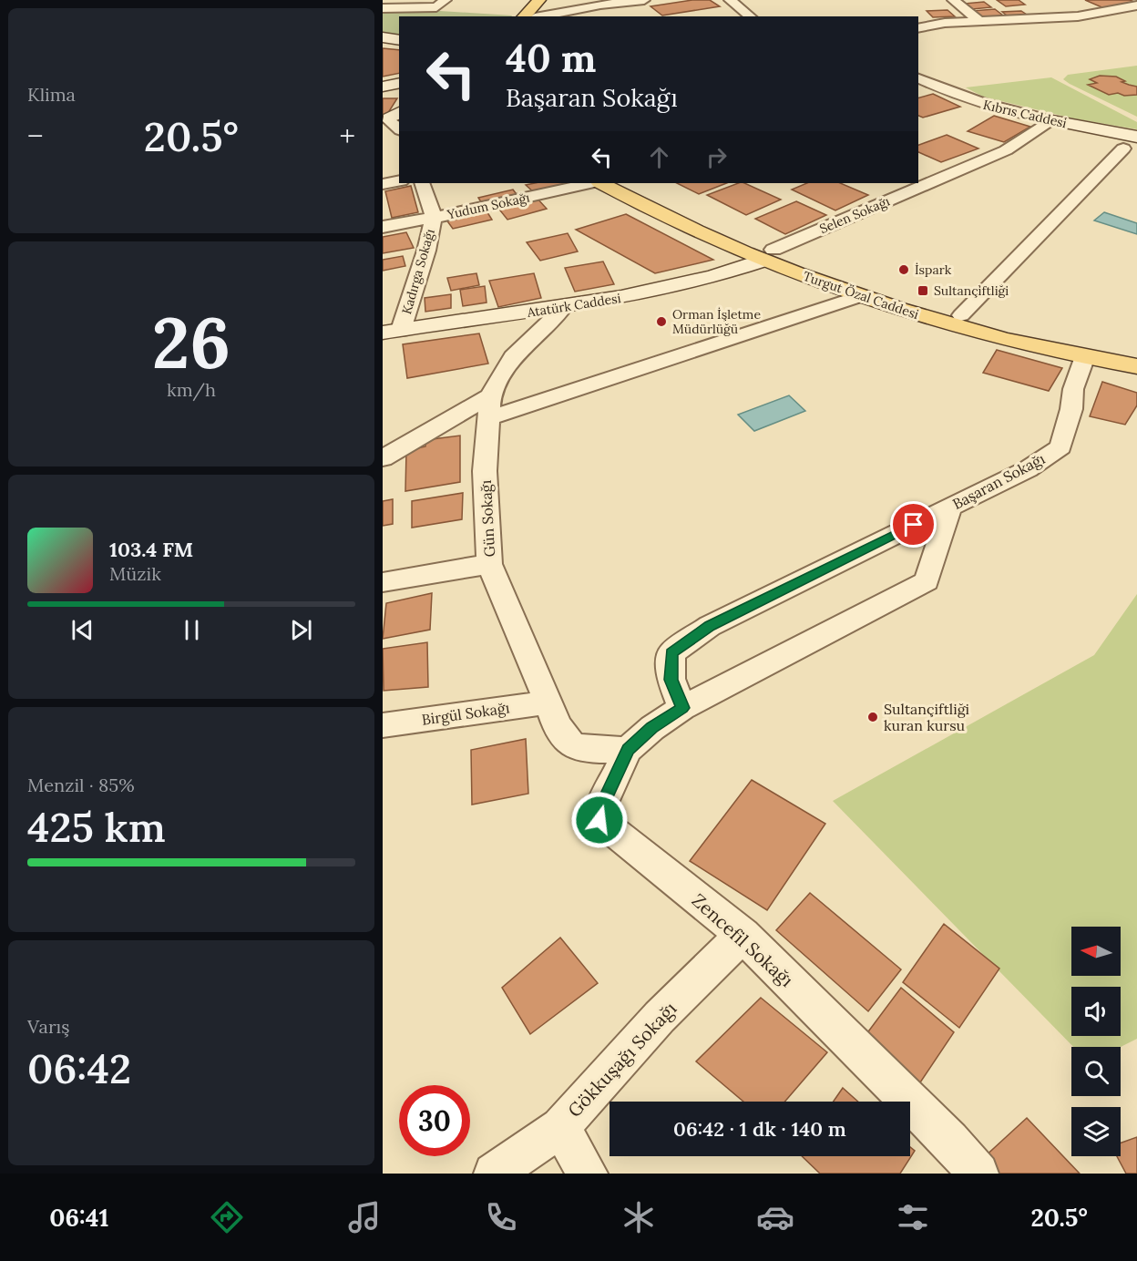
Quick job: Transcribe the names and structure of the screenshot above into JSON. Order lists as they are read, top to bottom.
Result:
{
  "streets": {
    "main road": ["Turgut Özal Caddesi"],
    "street": [
      "Kıbrıs Caddesi",
      "Yudum Sokağı",
      "Selen Sokağı",
      "Kadırga Sokağı",
      "Atatürk Caddesi",
      "Başaran Sokağı",
      "Gün Sokağı",
      "Birgül Sokağı",
      "Zencefil Sokağı",
      "Gökkuşağı Sokağı"
    ]
  },
  "crossings": [
    ["Kıbrıs Caddesi", "Selen Sokağı"],
    ["Yudum Sokağı", "Kadırga Sokağı"],
    ["Selen Sokağı", "Turgut Özal Caddesi"],
    ["Selen Sokağı", "Atatürk Caddesi"],
    ["Kadırga Sokağı", "Atatürk Caddesi"],
    ["Turgut Özal Caddesi", "Atatürk Caddesi"],
    ["Turgut Özal Caddesi", "Başaran Sokağı"],
    ["Atatürk Caddesi", "Gün Sokağı"],
    ["Başaran Sokağı", "Zencefil Sokağı"],
    ["Gün Sokağı", "Birgül Sokağı"],
    ["Gün Sokağı", "Zencefil Sokağı"],
    ["Zencefil Sokağı", "Gökkuşağı Sokağı"]
  ],
  "places": {
    "other": ["İspark", "Orman İşletme Müdürlüğü", "Sultançiftliği kuran kursu"],
    "transit": ["Sultançiftliği"]
  },
  "north": "left",
  "page": {
    "tile": [
      "Klima",
      ["26", "km/h"],
      ["Menzil · 85%", "425 km"],
      ["Varış", "06:42"]
    ],
    "turn": ["40 m", "Başaran Sokağı"],
    "heat": ["−", "20.5°", "+"],
    "song": ["103.4 FM", "Müzik"],
    "limit": "30",
    "trip": "06:42 · 1 dk · 140 m",
    "tabs": ["06:41", "20.5°"]
  }
}
